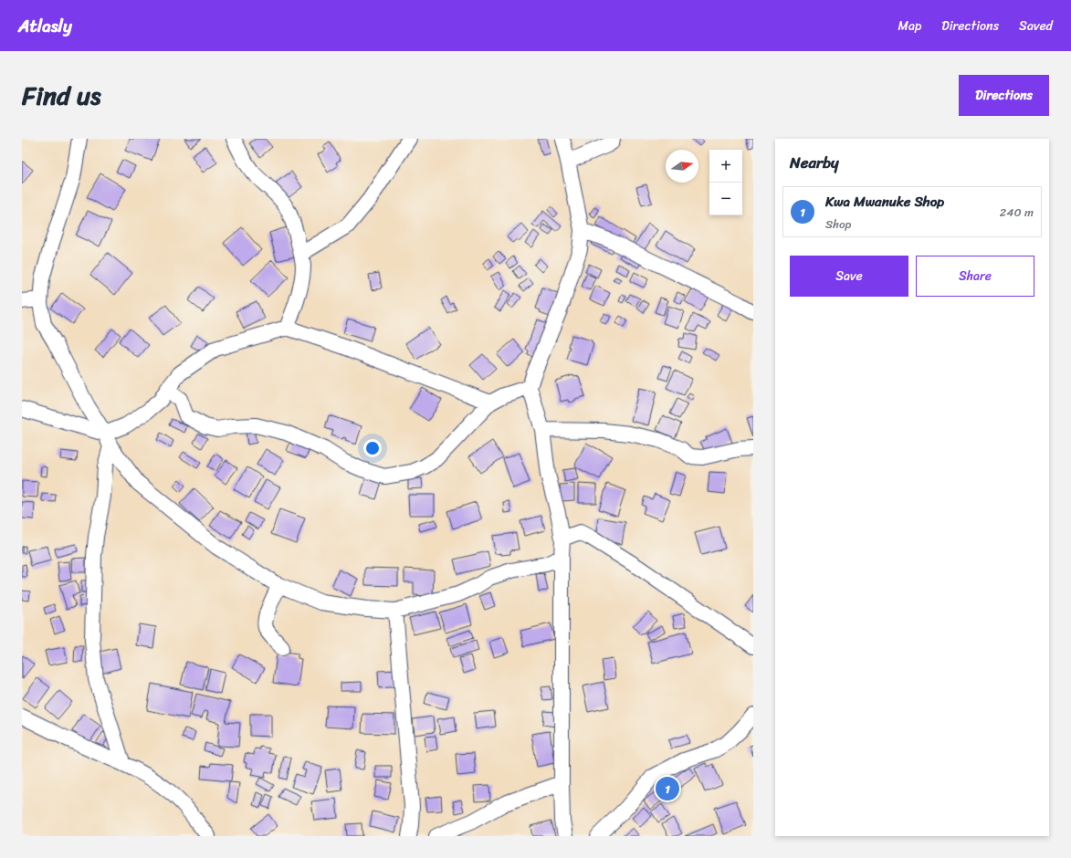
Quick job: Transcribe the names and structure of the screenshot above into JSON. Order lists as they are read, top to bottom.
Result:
{
  "north": "right",
  "page": {
    "header": "Atlasly",
    "nav": ["Map", "Directions", "Saved"],
    "title": "Find us",
    "buttons": [
      "Directions",
      ["Save", "Share"]
    ],
    "heading": "Nearby",
    "map_buttons": ["+", "−"],
    "list": [
      {
        "mark": "1",
        "name": "Kwa Mwanuke Shop",
        "note": "Shop",
        "value": "240 m"
      }
    ],
    "pins": "1"
  }
}
